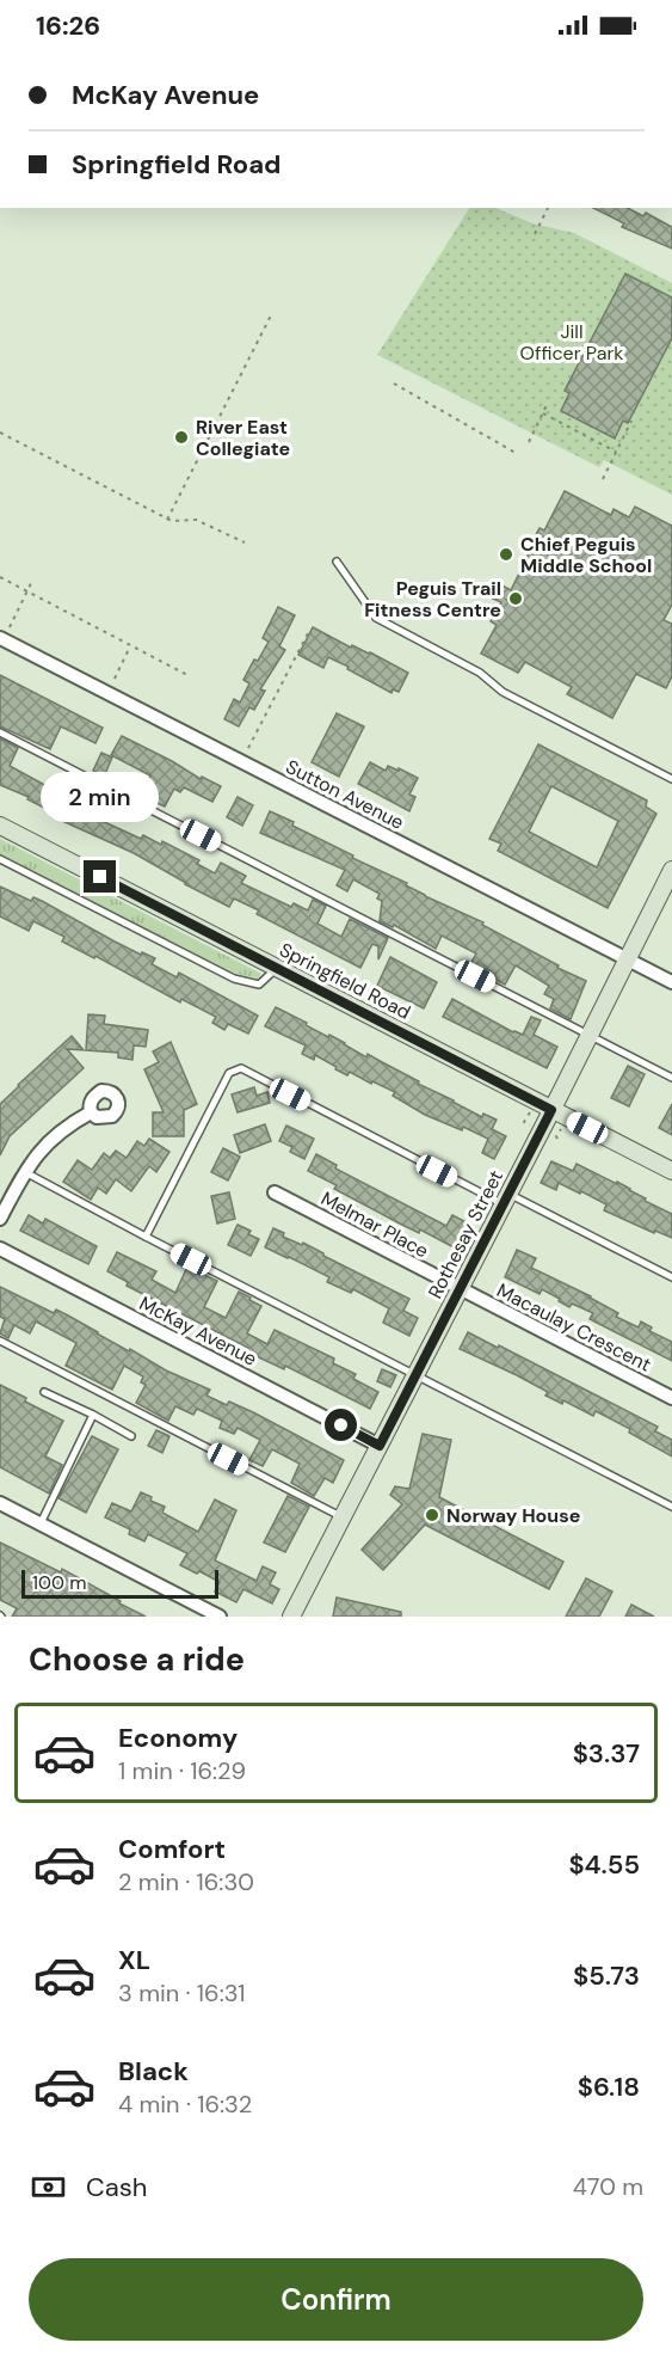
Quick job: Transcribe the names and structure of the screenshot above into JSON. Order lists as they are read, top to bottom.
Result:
{
  "streets": {
    "street": [
      "Sutton Avenue",
      "Springfield Road",
      "Melmar Place",
      "Rothesay Street",
      "Macaulay Crescent",
      "McKay Avenue"
    ]
  },
  "crossings": [
    ["Sutton Avenue", "Rothesay Street"],
    ["Springfield Road", "Rothesay Street"],
    ["Melmar Place", "Rothesay Street"],
    ["Melmar Place", "Macaulay Crescent"],
    ["Rothesay Street", "Macaulay Crescent"],
    ["Rothesay Street", "McKay Avenue"]
  ],
  "parks": ["Jill Officer Park"],
  "places": [
    "River East Collegiate",
    "Chief Peguis Middle School",
    "Peguis Trail Fitness Centre",
    "Norway House"
  ],
  "scale_bar": "100 m",
  "page": {
    "status": "16:26",
    "banner": ["McKay Avenue", "Springfield Road"],
    "bubble": "2 min",
    "scale": "100 m",
    "heading": "Choose a ride",
    "list": [
      {
        "name": "Economy",
        "note": "1 min · 16:29",
        "value": "$3.37"
      },
      {
        "name": "Comfort",
        "note": "2 min · 16:30",
        "value": "$4.55"
      },
      {
        "name": "XL",
        "note": "3 min · 16:31",
        "value": "$5.73"
      },
      {
        "name": "Black",
        "note": "4 min · 16:32",
        "value": "$6.18"
      }
    ],
    "pay": ["Cash", "470 m"],
    "buttons": "Confirm"
  }
}
